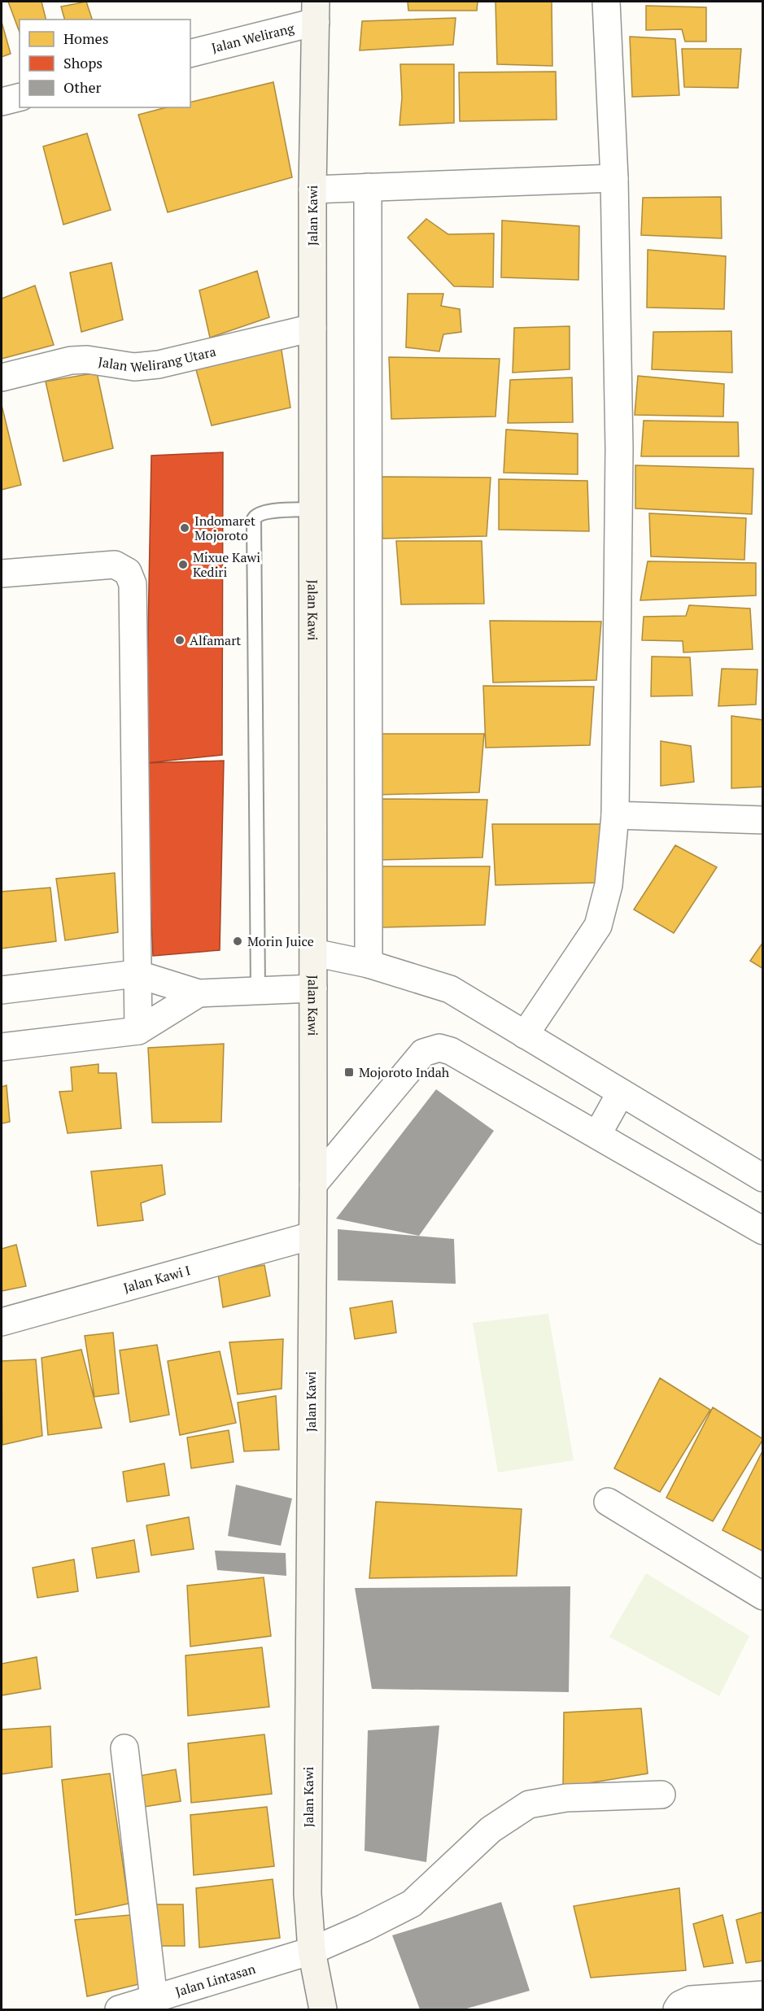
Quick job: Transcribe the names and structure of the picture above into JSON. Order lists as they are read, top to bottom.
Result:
{
  "streets": {
    "main road": ["Jalan Kawi"],
    "street": [
      "Jalan Welirang",
      "Jalan Welirang Utara",
      "Jalan Kawi I",
      "Jalan Lintasan"
    ]
  },
  "crossings": [
    ["Jalan Welirang", "Jalan Kawi"],
    ["Jalan Kawi", "Jalan Welirang Utara"],
    ["Jalan Kawi", "Jalan Kawi I"],
    ["Jalan Kawi", "Jalan Lintasan"]
  ],
  "places": {
    "other": [
      "Indomaret Mojoroto",
      "Mixue Kawi Kediri",
      "Alfamart",
      "Morin Juice"
    ],
    "transit": ["Mojoroto Indah"]
  },
  "legend": ["Homes", "Shops", "Other"]
}
